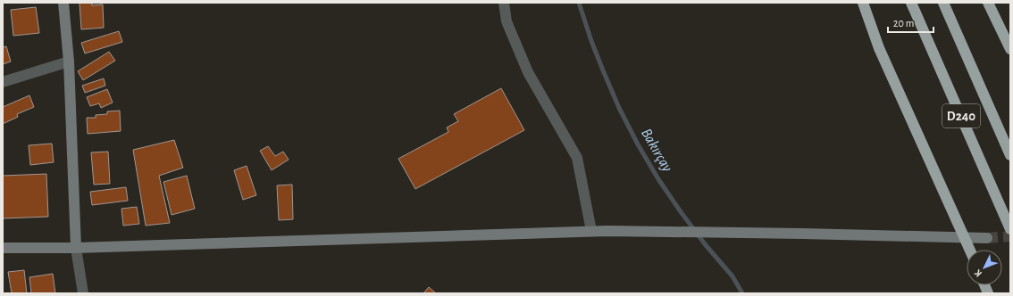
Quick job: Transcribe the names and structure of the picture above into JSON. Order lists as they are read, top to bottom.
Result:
{
  "streets": {
    "highway": ["D240"]
  },
  "water": ["Bakırçay"],
  "scale_bar": "20 m",
  "north": "bottom left"
}
